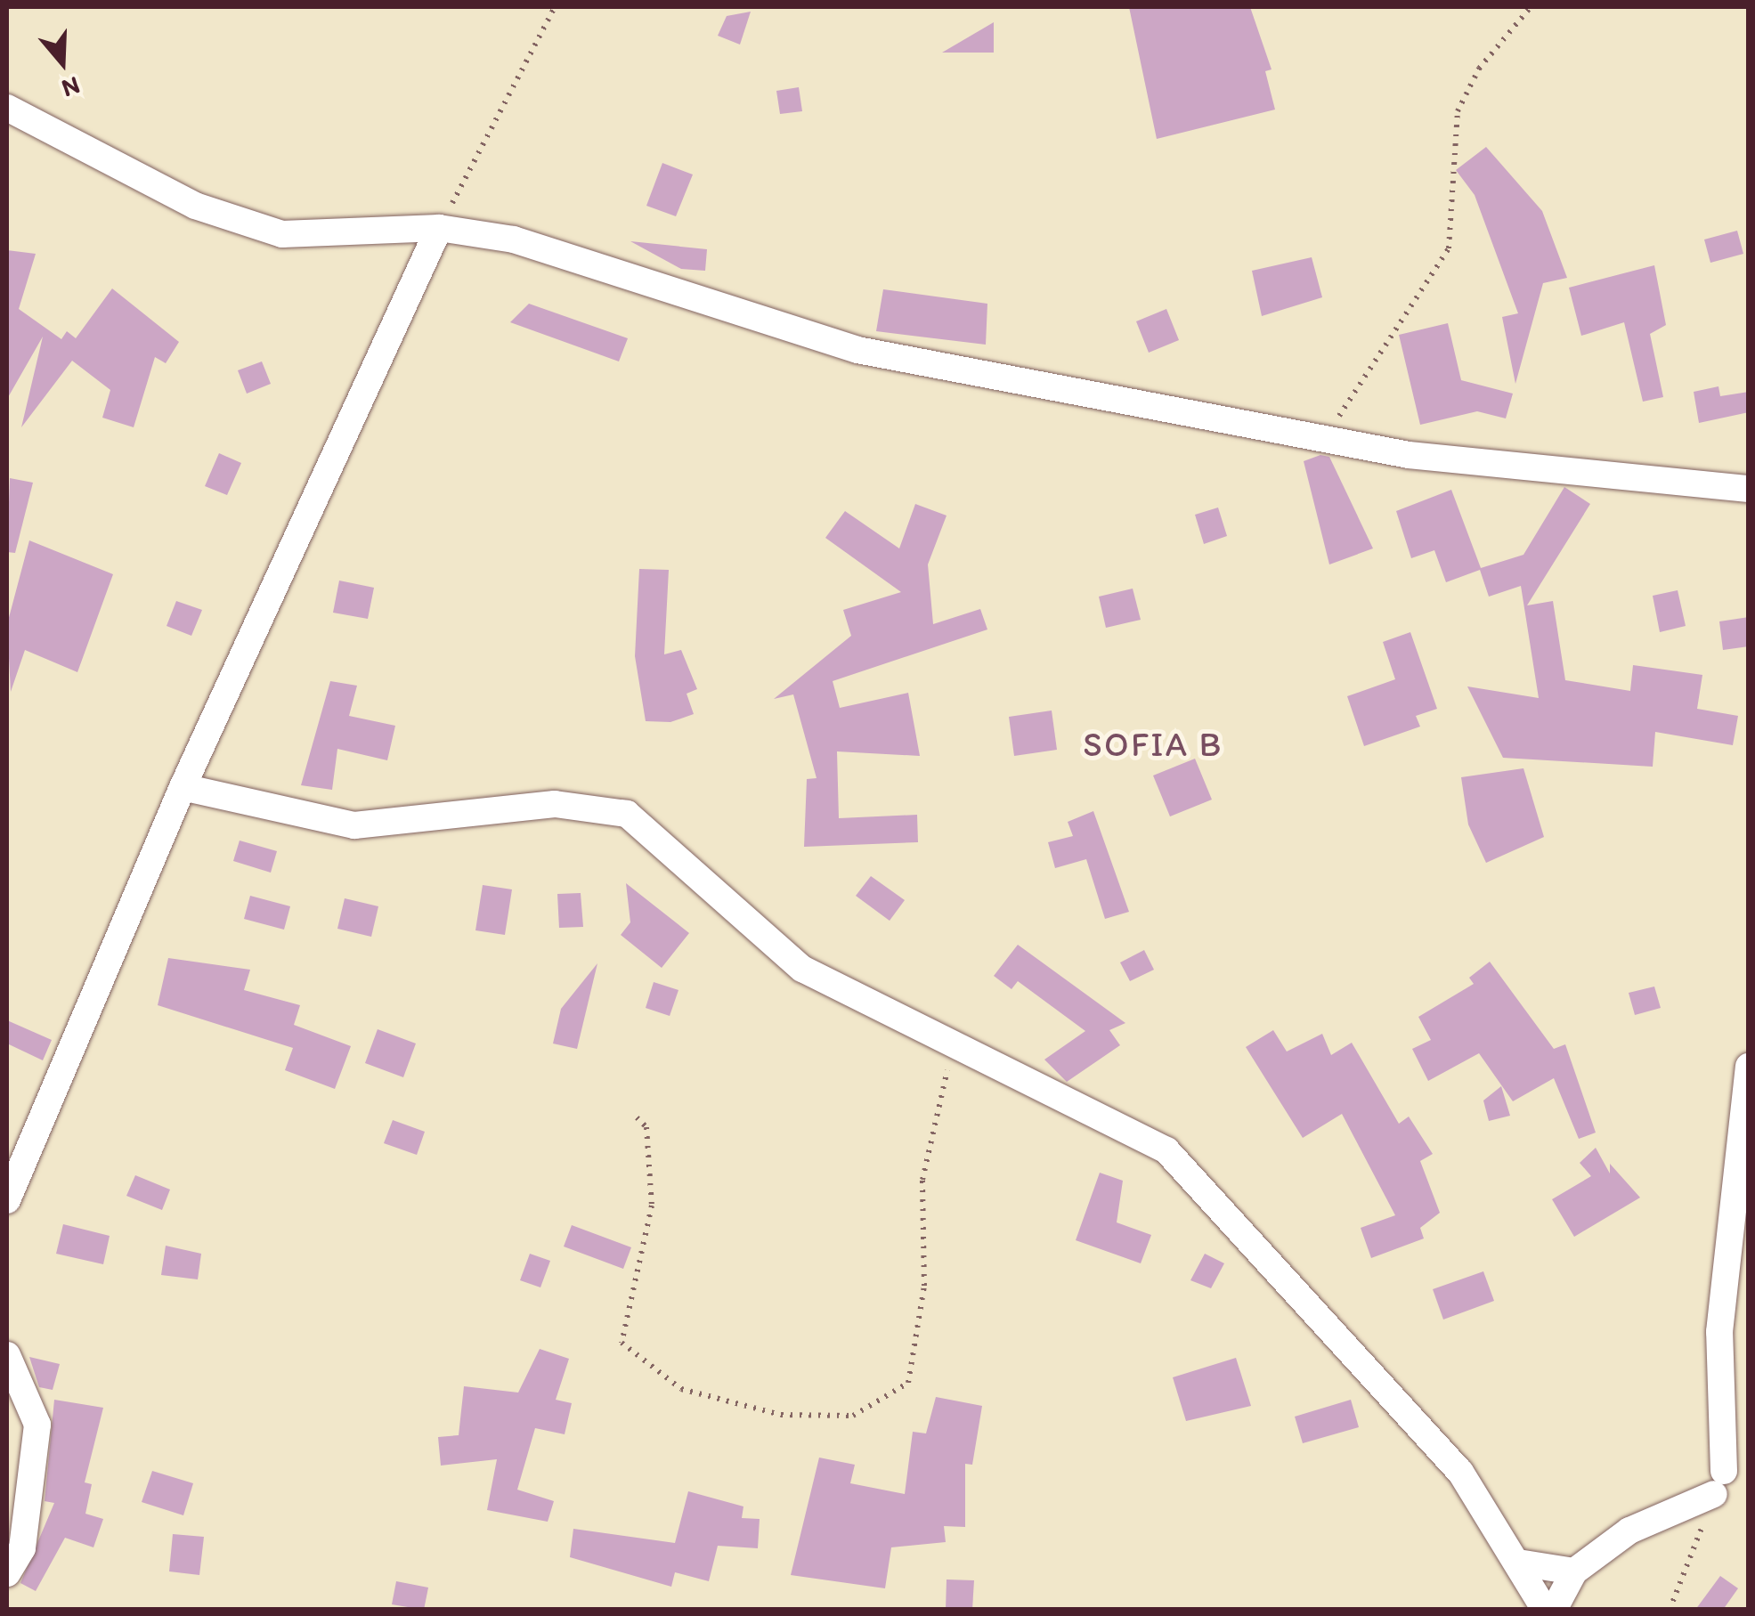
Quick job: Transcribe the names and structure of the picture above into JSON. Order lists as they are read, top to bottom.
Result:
{
  "districts": ["SOFIA B"],
  "north": "bottom"
}
